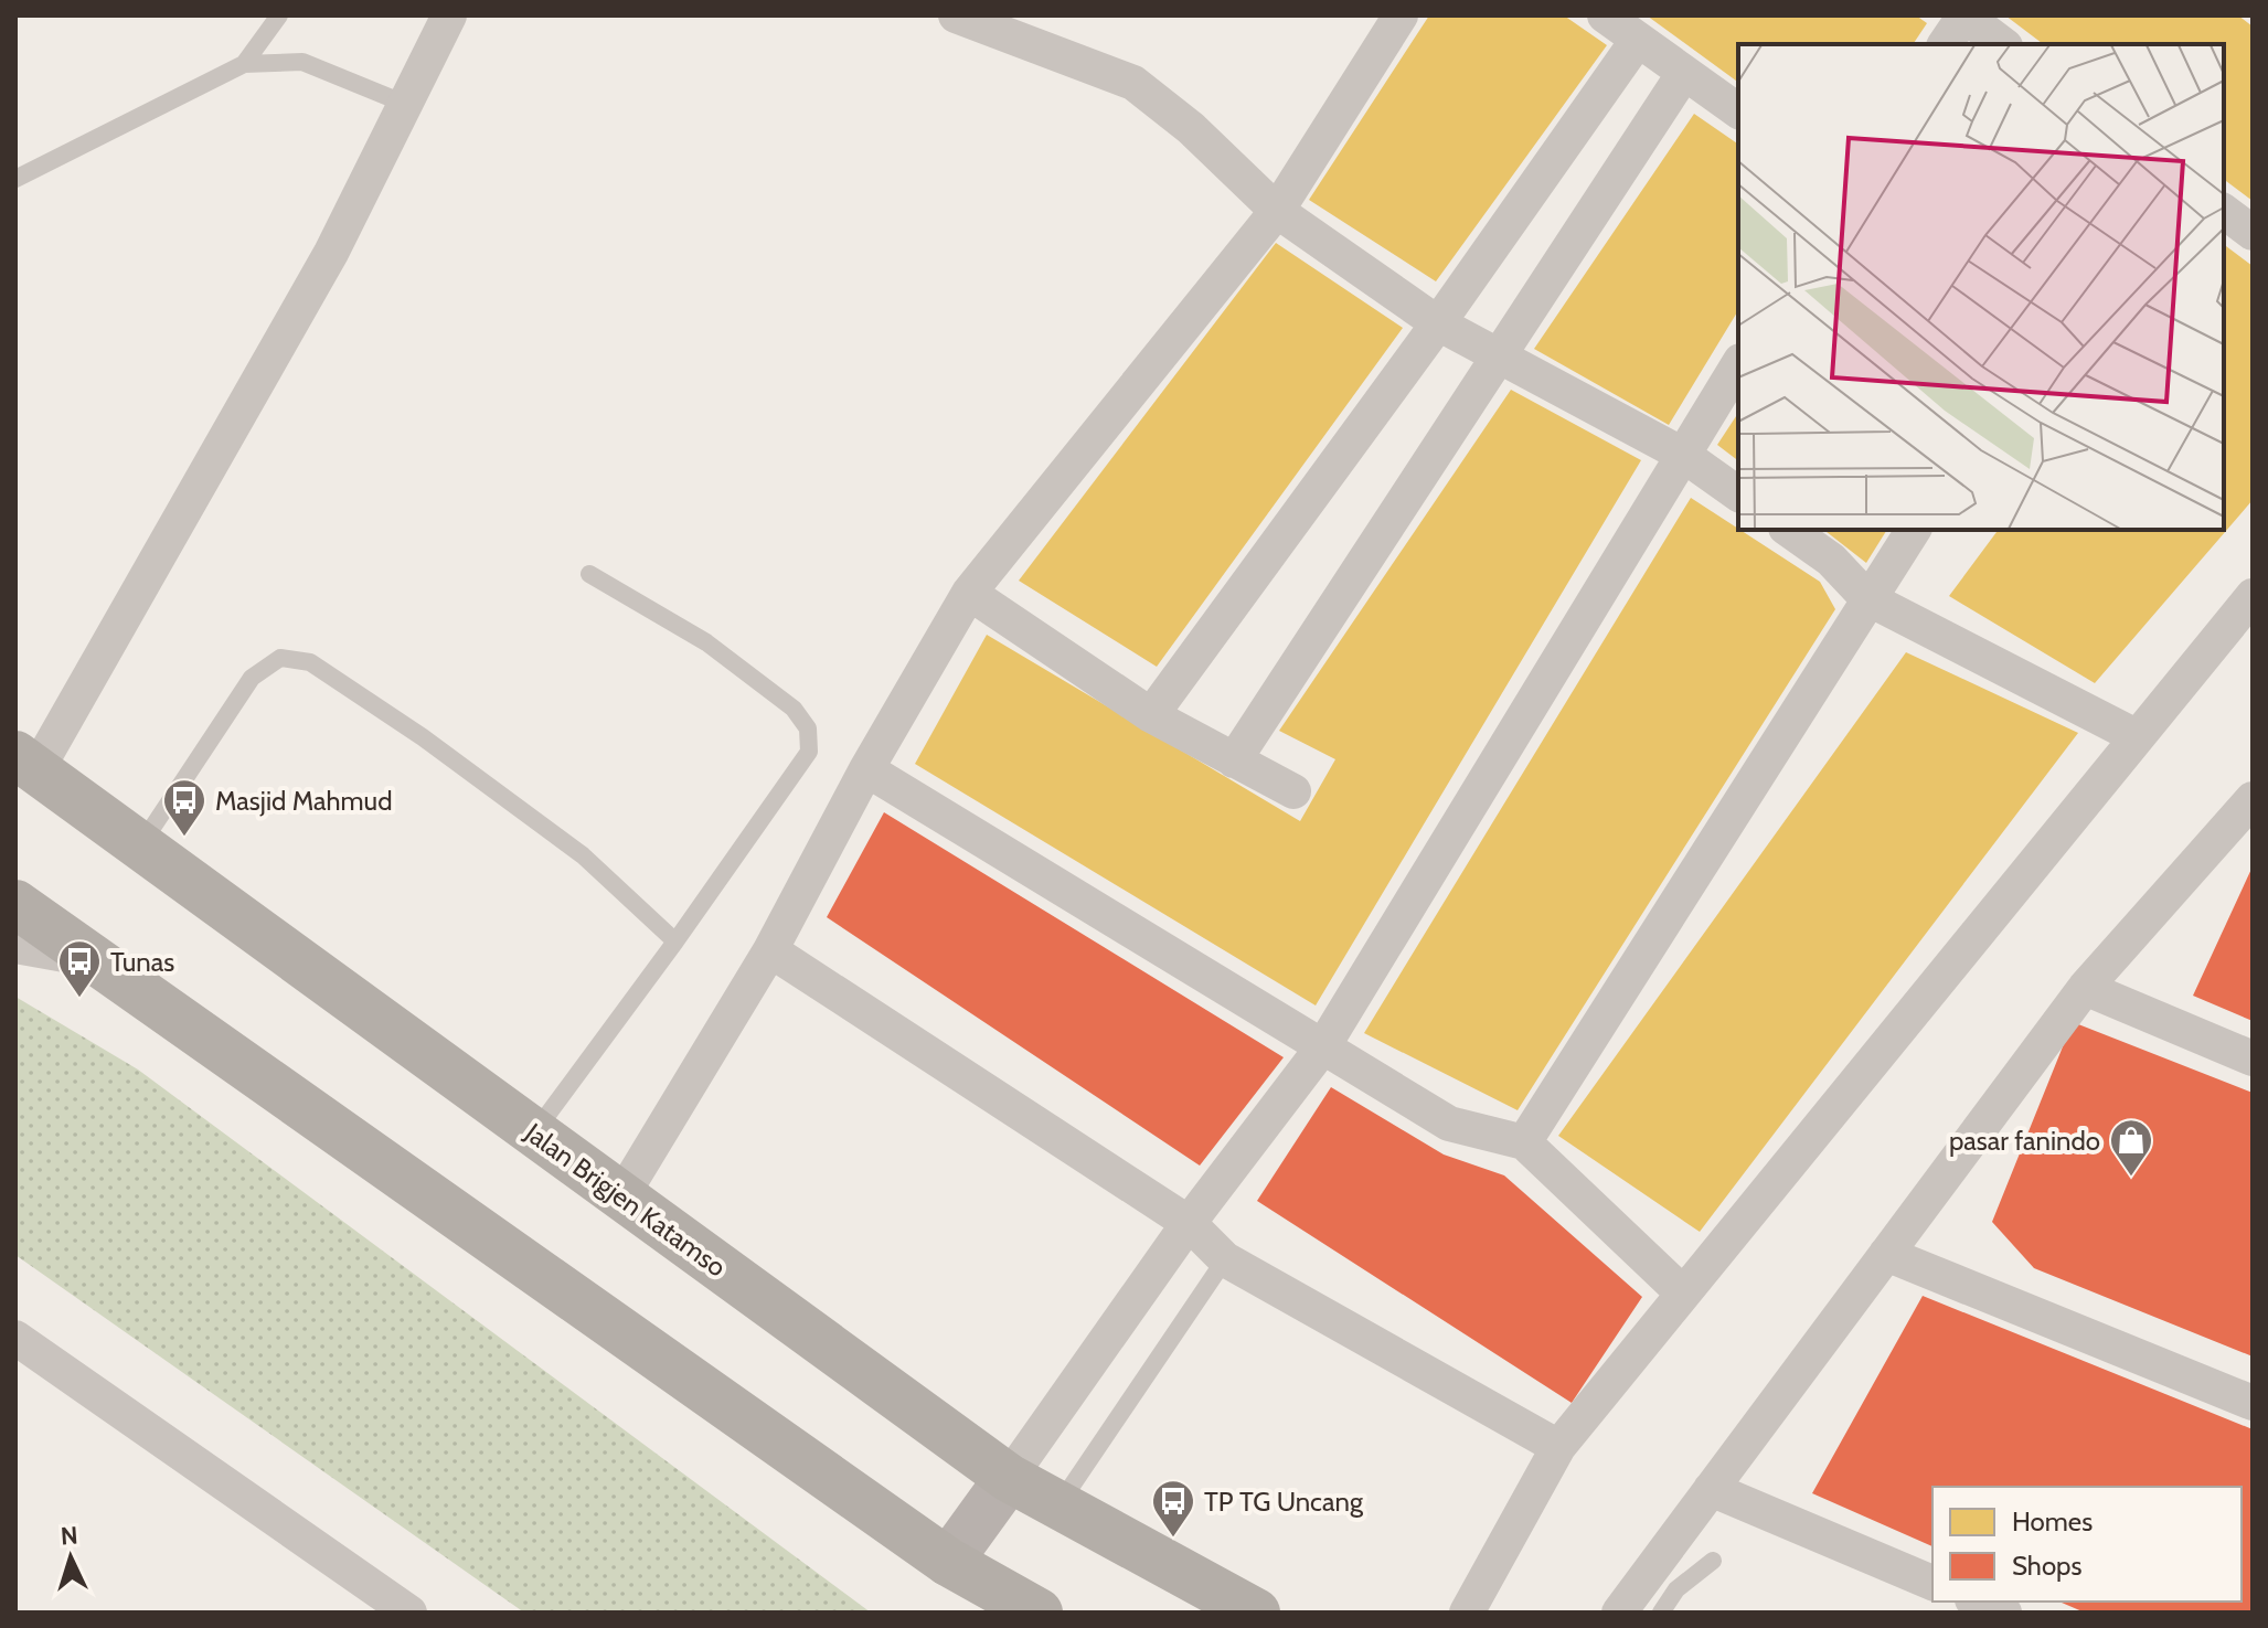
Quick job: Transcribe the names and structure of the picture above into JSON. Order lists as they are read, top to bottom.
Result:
{
  "streets": {
    "highway": ["Jalan Brigjen Katamso"]
  },
  "places": {
    "bus stop": ["Masjid Mahmud", "Tunas", "TP TG Uncang"],
    "shop": ["pasar fanindo"]
  },
  "legend": ["Homes", "Shops"],
  "north": "top"
}
